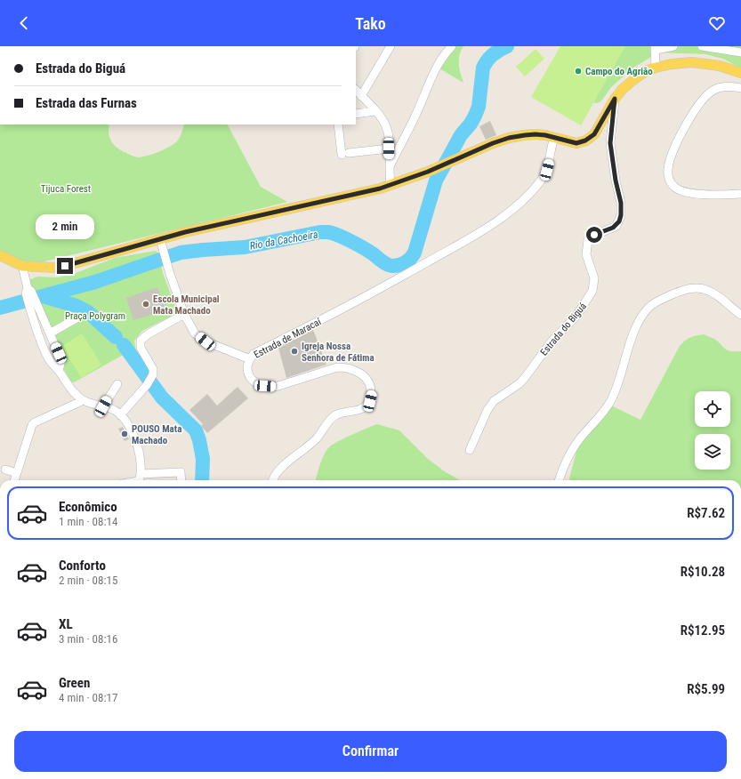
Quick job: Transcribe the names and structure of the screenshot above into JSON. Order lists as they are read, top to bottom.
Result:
{
  "streets": {
    "street": ["Estrada do Biguá", "Estrada de Maracaí"]
  },
  "water": ["Rio da Cachoeira"],
  "parks": ["Tijuca Forest", "Praça Polygram"],
  "places": [
    "Campo do Agrião",
    "Escola Municipal Mata Machado",
    "Igreja Nossa Senhora de Fátima",
    "POUSO Mata Machado"
  ],
  "page": {
    "header": "Tako",
    "banner": ["Estrada do Biguá", "Estrada das Furnas"],
    "bubble": "2 min",
    "list": [
      {
        "name": "Econômico",
        "note": "1 min · 08:14",
        "value": "R$7.62"
      },
      {
        "name": "Conforto",
        "note": "2 min · 08:15",
        "value": "R$10.28"
      },
      {
        "name": "XL",
        "note": "3 min · 08:16",
        "value": "R$12.95"
      },
      {
        "name": "Green",
        "note": "4 min · 08:17",
        "value": "R$5.99"
      }
    ],
    "buttons": "Confirmar"
  }
}
